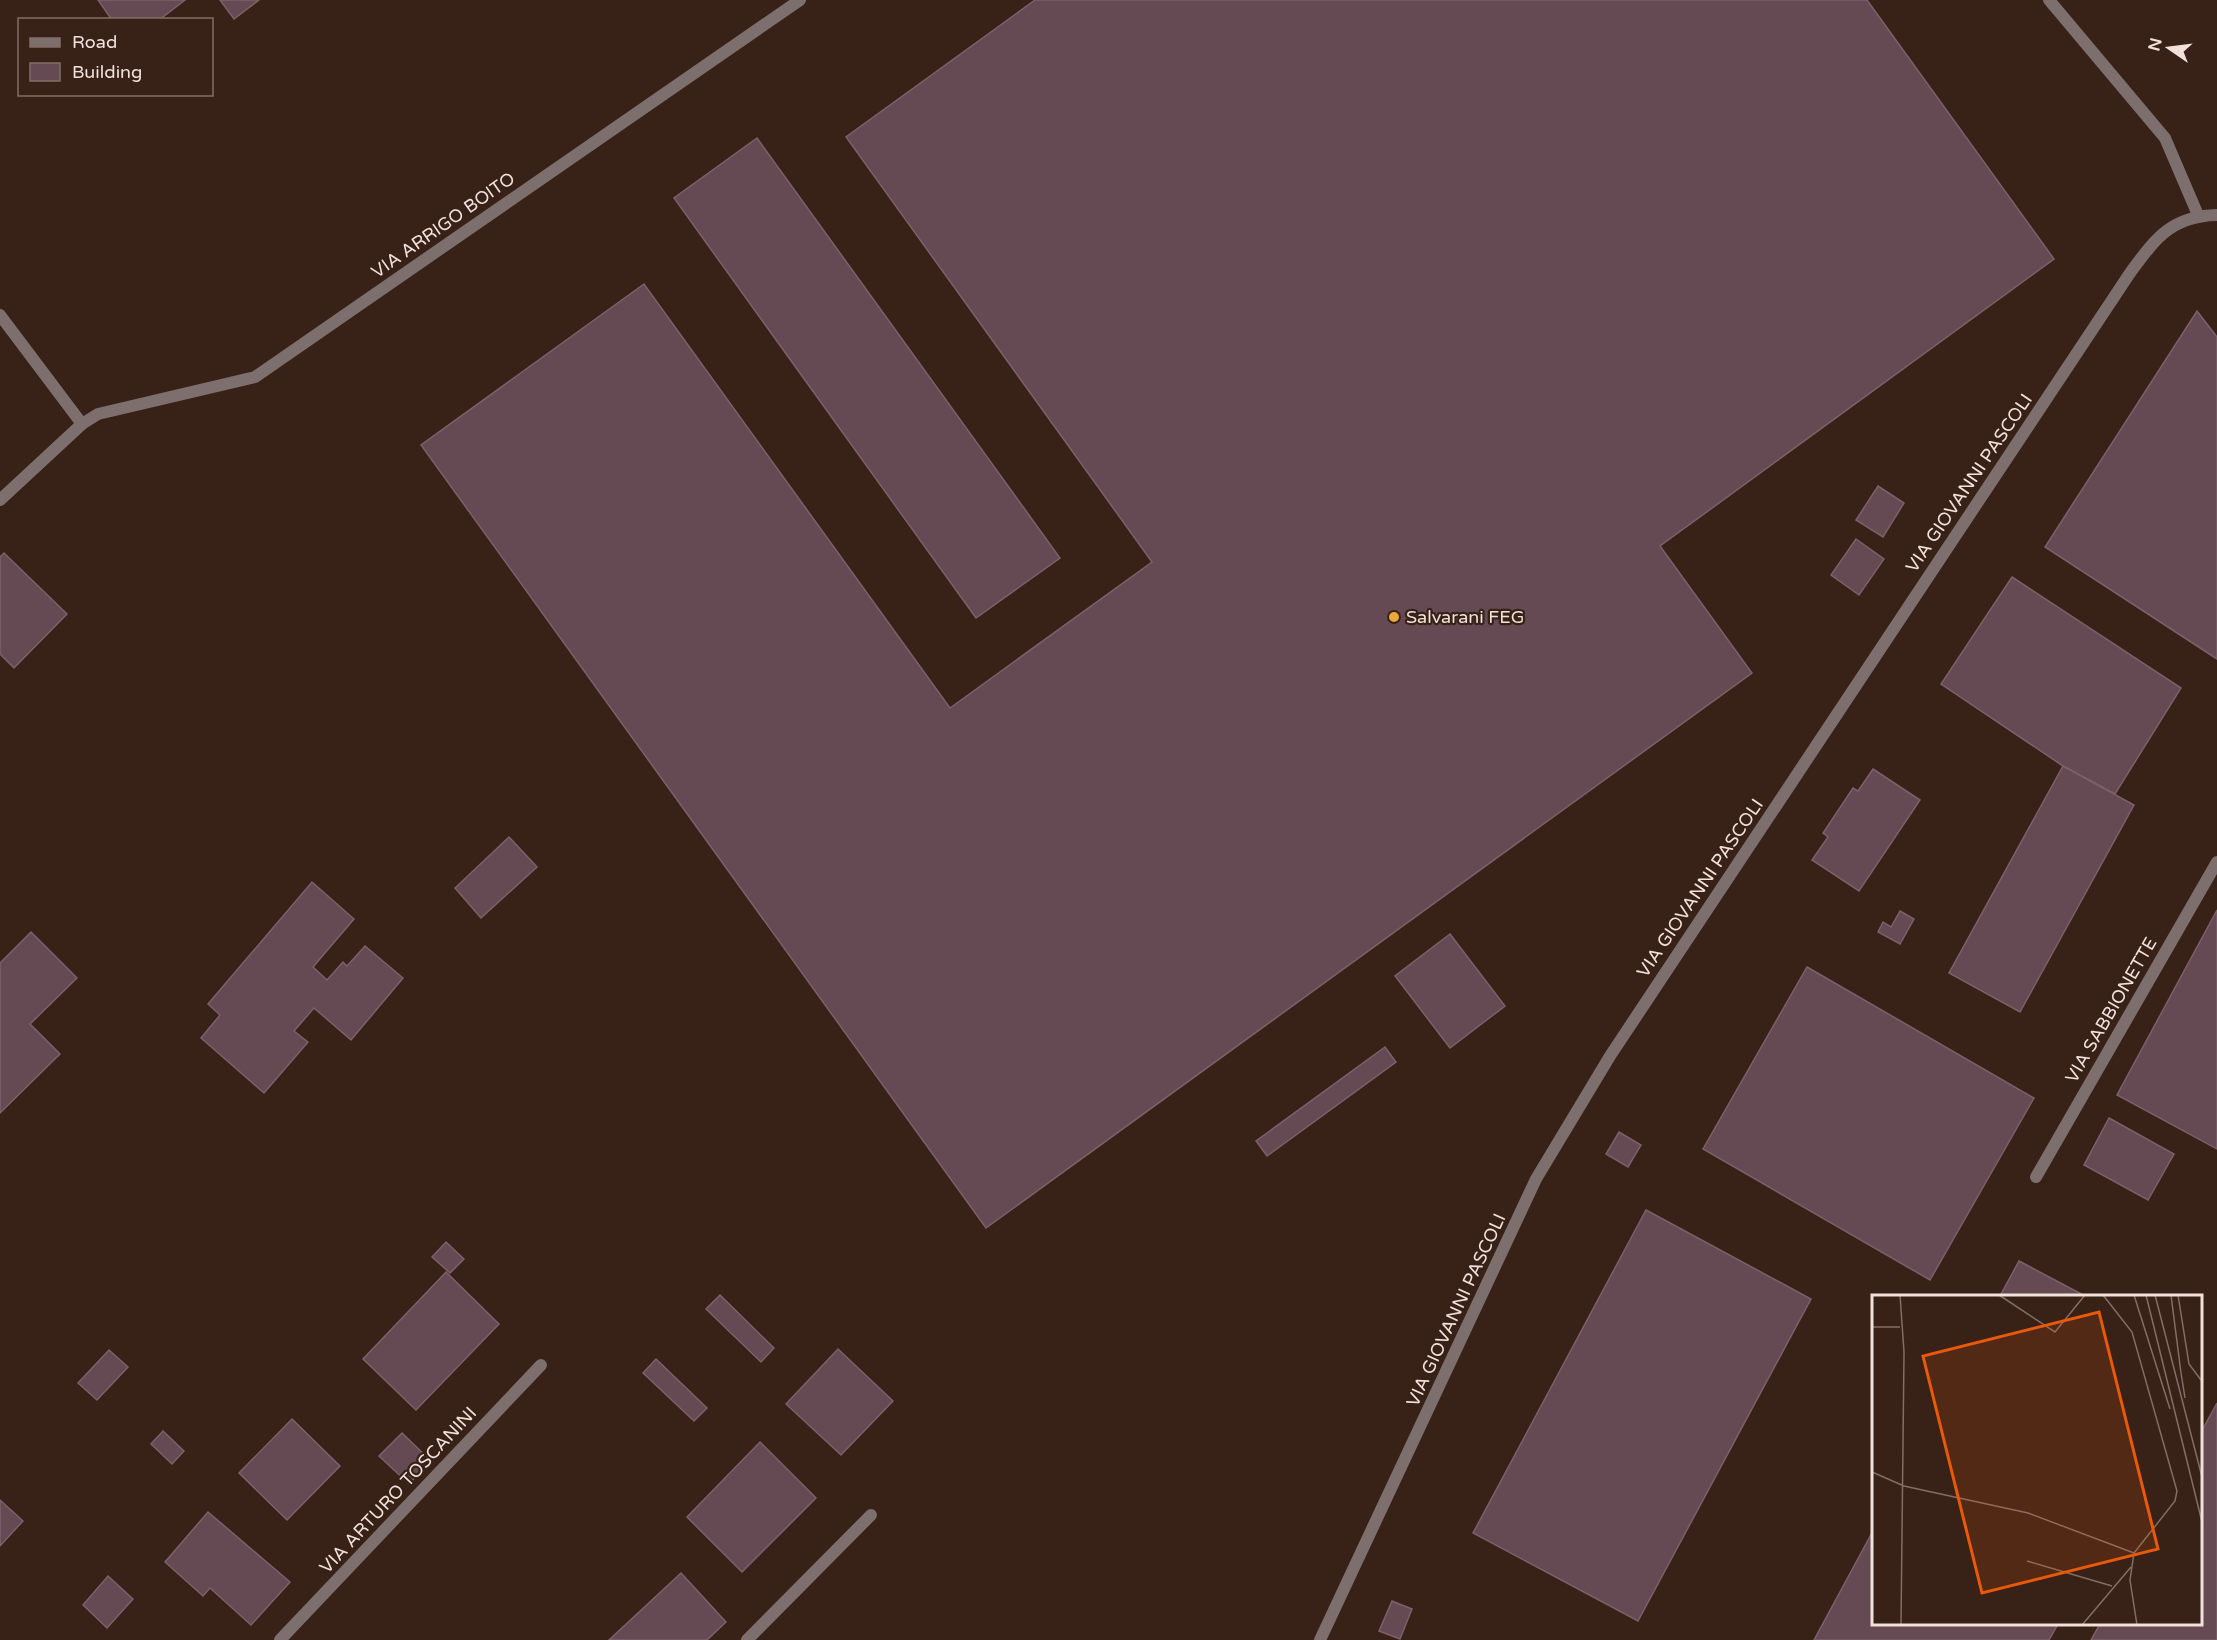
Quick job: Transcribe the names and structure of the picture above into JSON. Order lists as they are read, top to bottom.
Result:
{
  "streets": {
    "street": [
      "VIA ARRIGO BOITO",
      "VIA GIOVANNI PASCOLI",
      "VIA SABBIONETTE",
      "VIA ARTURO TOSCANINI"
    ]
  },
  "places": ["Salvarani FEG"],
  "legend": ["Road", "Building"],
  "north": "left"
}
